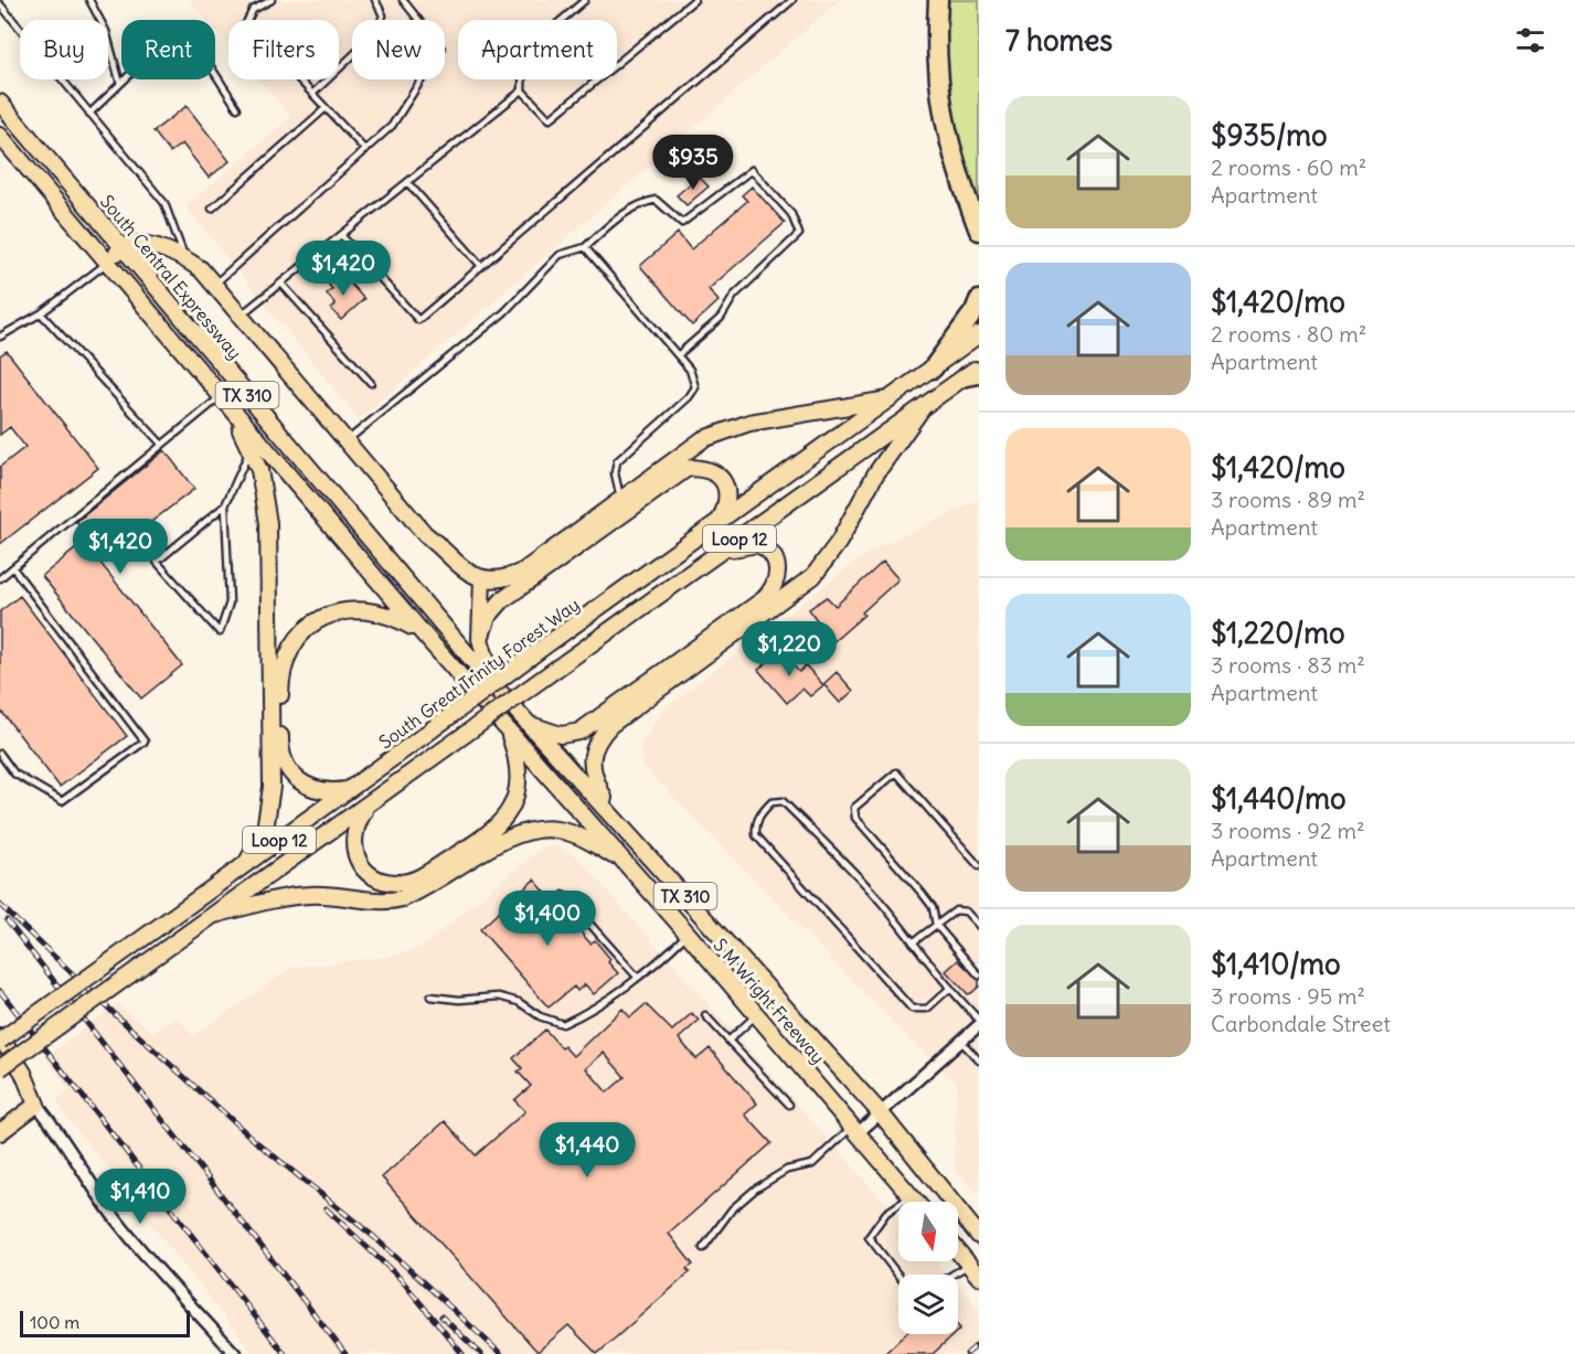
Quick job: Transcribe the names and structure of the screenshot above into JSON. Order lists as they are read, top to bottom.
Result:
{
  "streets": {
    "main road": [
      "South Central Expressway",
      "TX 310",
      "Loop 12",
      "South Great Trinity Forest Way",
      "S M Wright Freeway"
    ]
  },
  "crossings": [
    ["South Central Expressway", "S M Wright Freeway"],
    ["TX 310", "S M Wright Freeway"]
  ],
  "scale_bar": "100 m",
  "north": "bottom",
  "page": {
    "heading": "7 homes",
    "chip": [
      "Buy",
      "Rent",
      "Filters",
      "New",
      "Apartment"
    ],
    "list": [
      {
        "name": "$935/mo",
        "note": "2 rooms · 60 m² · Apartment"
      },
      {
        "name": "$1,420/mo",
        "note": "2 rooms · 80 m² · Apartment"
      },
      {
        "name": "$1,420/mo",
        "note": "3 rooms · 89 m² · Apartment"
      },
      {
        "name": "$1,220/mo",
        "note": "3 rooms · 83 m² · Apartment"
      },
      {
        "name": "$1,440/mo",
        "note": "3 rooms · 92 m² · Apartment"
      },
      {
        "name": "$1,410/mo",
        "note": "3 rooms · 95 m² · Carbondale Street"
      }
    ],
    "price": [
      "$935",
      "$1,420",
      "$1,420",
      "$1,220",
      "$1,400",
      "$1,440",
      "$1,410"
    ],
    "scale": "100 m"
  }
}
